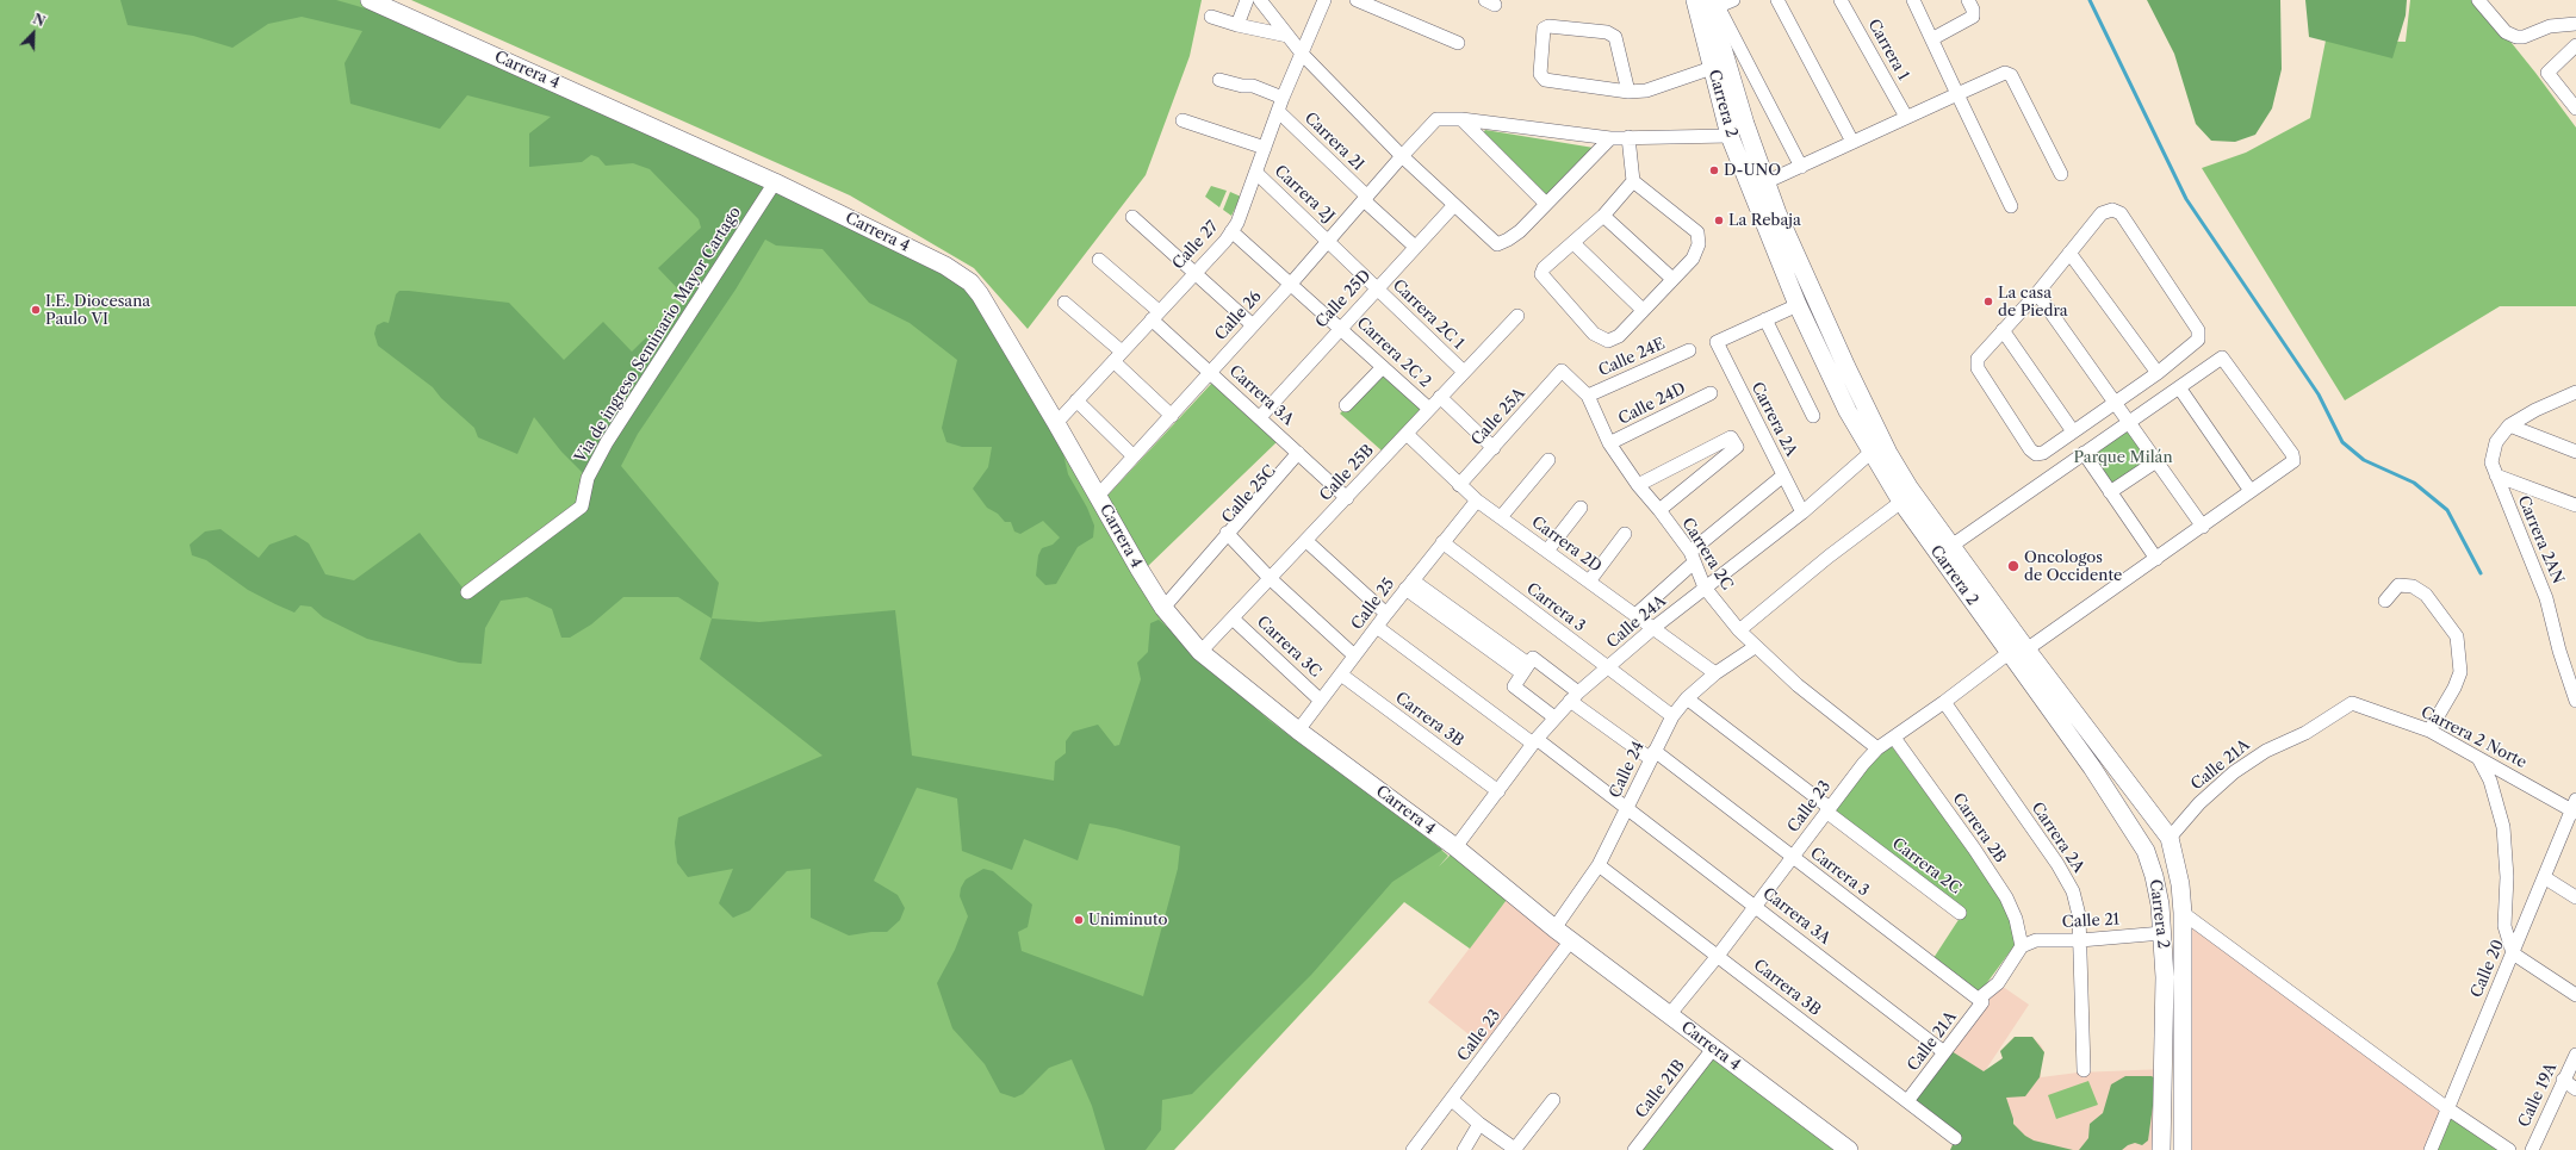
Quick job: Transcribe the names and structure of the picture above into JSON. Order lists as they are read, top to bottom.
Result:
{
  "streets": {
    "main road": ["Carrera 4", "Carrera 2"],
    "street": [
      "Carrera 1",
      "Carrera 2I",
      "Carrera 2J",
      "Calle 27",
      "Calle 25D",
      "Carrera 2C 1",
      "Calle 26",
      "Via de ingreso Seminario Mayor Cartago",
      "Carrera 2C 2",
      "Calle 24E",
      "Carrera 3A",
      "Calle 24D",
      "Calle 25A",
      "Carrera 2A",
      "Calle 25B",
      "Calle 25C",
      "Carrera 2AN",
      "Carrera 2D",
      "Carrera 2C",
      "Calle 25",
      "Carrera 3",
      "Calle 24A",
      "Carrera 3C",
      "Carrera 3B",
      "Carrera 2 Norte",
      "Calle 21A",
      "Calle 24",
      "Calle 23",
      "Carrera 2B",
      "Calle 21",
      "Calle 20",
      "Calle 21B",
      "Calle 19A"
    ]
  },
  "crossings": [
    ["Carrera 4", "Calle 27"],
    ["Carrera 4", "Calle 26"],
    ["Carrera 4", "Via de ingreso Seminario Mayor Cartago"],
    ["Carrera 4", "Calle 25B"],
    ["Carrera 4", "Calle 25C"],
    ["Carrera 4", "Calle 25"],
    ["Carrera 4", "Calle 24A"],
    ["Carrera 4", "Calle 24"],
    ["Carrera 4", "Calle 23"],
    ["Carrera 4", "Calle 21B"],
    ["Carrera 2", "Calle 26"],
    ["Carrera 2", "Calle 24A"],
    ["Carrera 2", "Calle 21A"],
    ["Carrera 2", "Calle 23"],
    ["Carrera 2", "Calle 21"],
    ["Carrera 2", "Calle 20"],
    ["Carrera 2I", "Calle 27"],
    ["Carrera 2I", "Calle 25D"],
    ["Carrera 2I", "Calle 26"],
    ["Carrera 2J", "Calle 27"],
    ["Carrera 2J", "Carrera 2C 1"],
    ["Carrera 2J", "Calle 26"],
    ["Calle 27", "Carrera 2C 2"],
    ["Calle 27", "Carrera 3A"],
    ["Calle 25D", "Carrera 2C 1"],
    ["Calle 25D", "Carrera 2C 2"],
    ["Calle 25D", "Carrera 3A"],
    ["Carrera 2C 1", "Calle 26"],
    ["Carrera 2C 1", "Calle 25B"],
    ["Calle 26", "Carrera 2C 2"],
    ["Calle 26", "Carrera 3A"],
    ["Carrera 2C 2", "Calle 25B"],
    ["Calle 24E", "Carrera 2C"],
    ["Carrera 3A", "Calle 25B"],
    ["Carrera 3A", "Calle 25C"],
    ["Carrera 3A", "Calle 21A"],
    ["Carrera 3A", "Calle 24"],
    ["Carrera 3A", "Calle 23"],
    ["Calle 24D", "Carrera 2C"],
    ["Calle 25A", "Carrera 2D"],
    ["Calle 25A", "Carrera 2C"],
    ["Carrera 2A", "Calle 24A"],
    ["Carrera 2A", "Calle 23"],
    ["Carrera 2A", "Calle 21"],
    ["Calle 25B", "Carrera 2D"],
    ["Calle 25B", "Carrera 3C"],
    ["Carrera 2D", "Calle 25"],
    ["Carrera 2D", "Calle 24A"],
    ["Carrera 2D", "Calle 24"],
    ["Carrera 2C", "Calle 24A"],
    ["Carrera 2C", "Calle 24"],
    ["Carrera 2C", "Calle 23"],
    ["Calle 25", "Carrera 3"],
    ["Calle 25", "Carrera 3C"],
    ["Calle 25", "Carrera 3B"],
    ["Carrera 3", "Calle 24A"],
    ["Carrera 3", "Calle 21A"],
    ["Carrera 3", "Calle 24"],
    ["Carrera 3", "Calle 23"],
    ["Calle 24A", "Carrera 3B"],
    ["Carrera 3B", "Calle 21A"],
    ["Carrera 3B", "Calle 24"],
    ["Carrera 3B", "Calle 23"],
    ["Carrera 2 Norte", "Calle 21A"],
    ["Carrera 2 Norte", "Calle 20"],
    ["Calle 21A", "Carrera 2B"],
    ["Calle 21A", "Calle 21"],
    ["Calle 23", "Carrera 2B"],
    ["Carrera 2B", "Calle 21"]
  ],
  "parks": ["Parque Milán"],
  "places": [
    "D-UNO",
    "La Rebaja",
    "La casa de Piedra",
    "I.E. Diocesana Paulo VI",
    "Oncologos de Occidente",
    "Uniminuto"
  ],
  "north": "top right"
}
